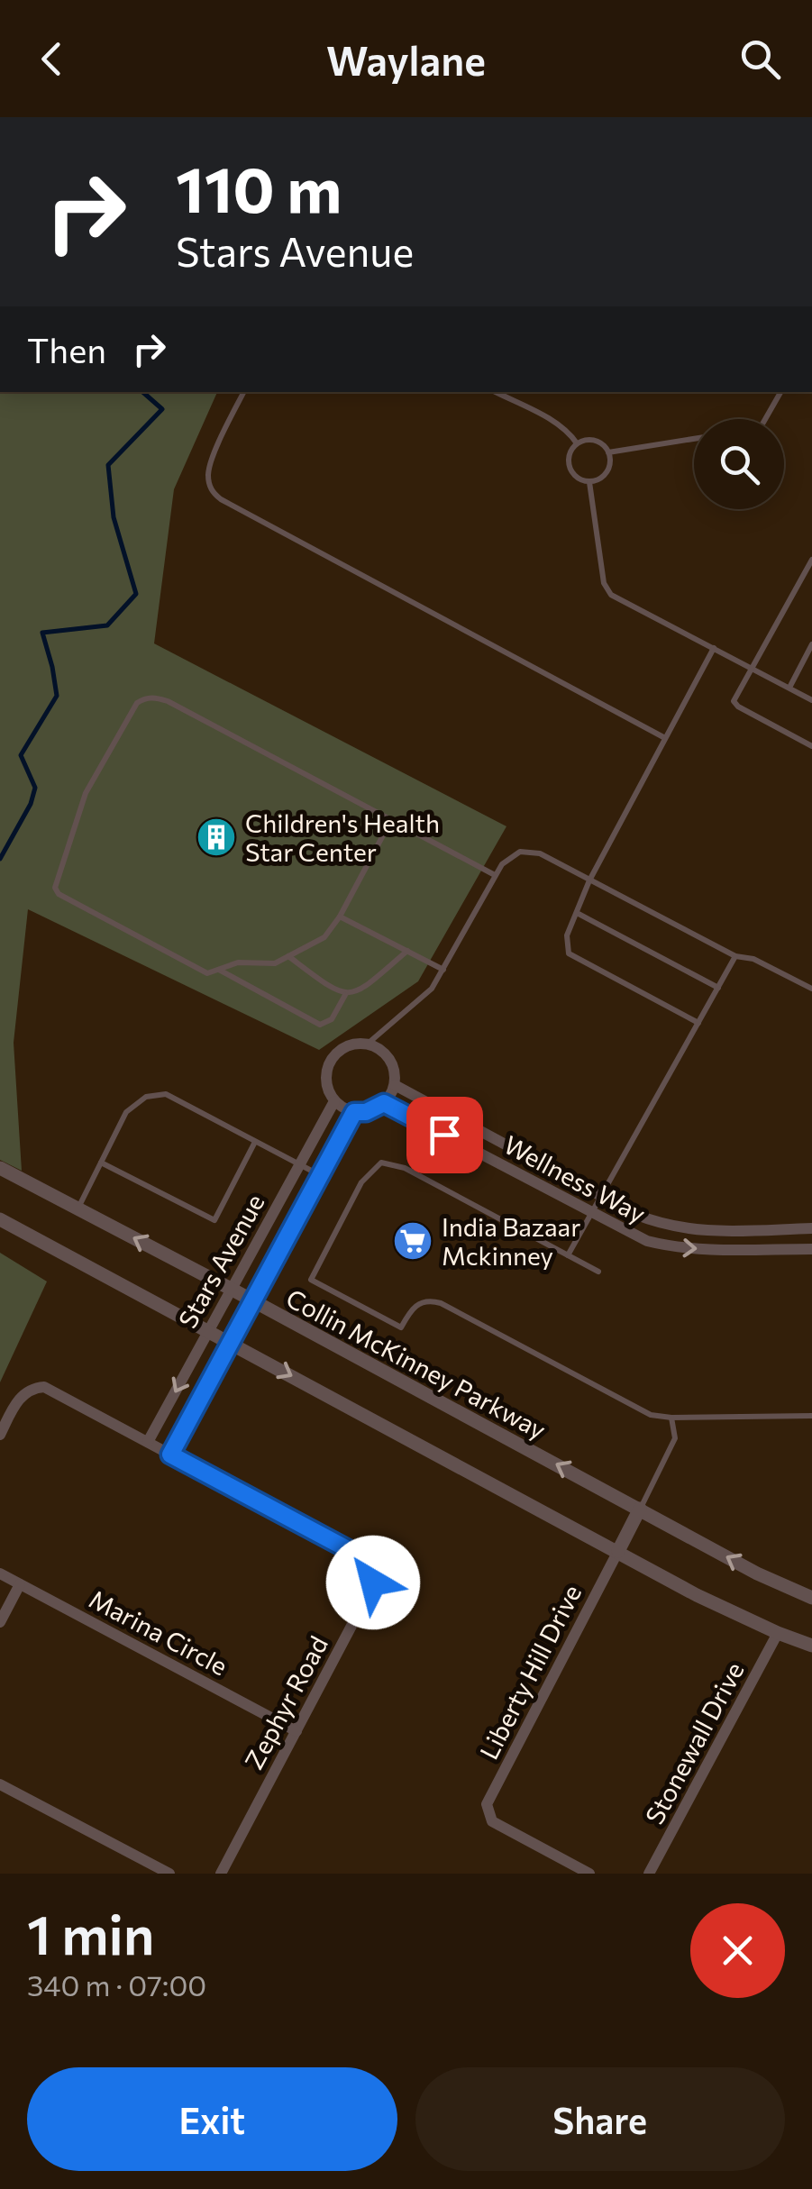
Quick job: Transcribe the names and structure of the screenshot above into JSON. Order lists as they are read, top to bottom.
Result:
{
  "streets": {
    "street": [
      "Wellness Way",
      "Stars Avenue",
      "Collin McKinney Parkway",
      "Marina Circle",
      "Liberty Hill Drive",
      "Zephyr Road",
      "Stonewall Drive"
    ]
  },
  "crossings": [
    ["Wellness Way", "Stars Avenue"],
    ["Stars Avenue", "Collin McKinney Parkway"],
    ["Stars Avenue", "Zephyr Road"],
    ["Marina Circle", "Zephyr Road"]
  ],
  "places": {
    "building": ["Children's Health Star Center"],
    "supermarket": ["India Bazaar Mckinney"]
  },
  "page": {
    "header": "Waylane",
    "turn": ["110 m", "Stars Avenue"],
    "then": "Then",
    "heading": ["1 min", "340 m · 07:00"],
    "buttons": ["Exit", "Share"]
  }
}
